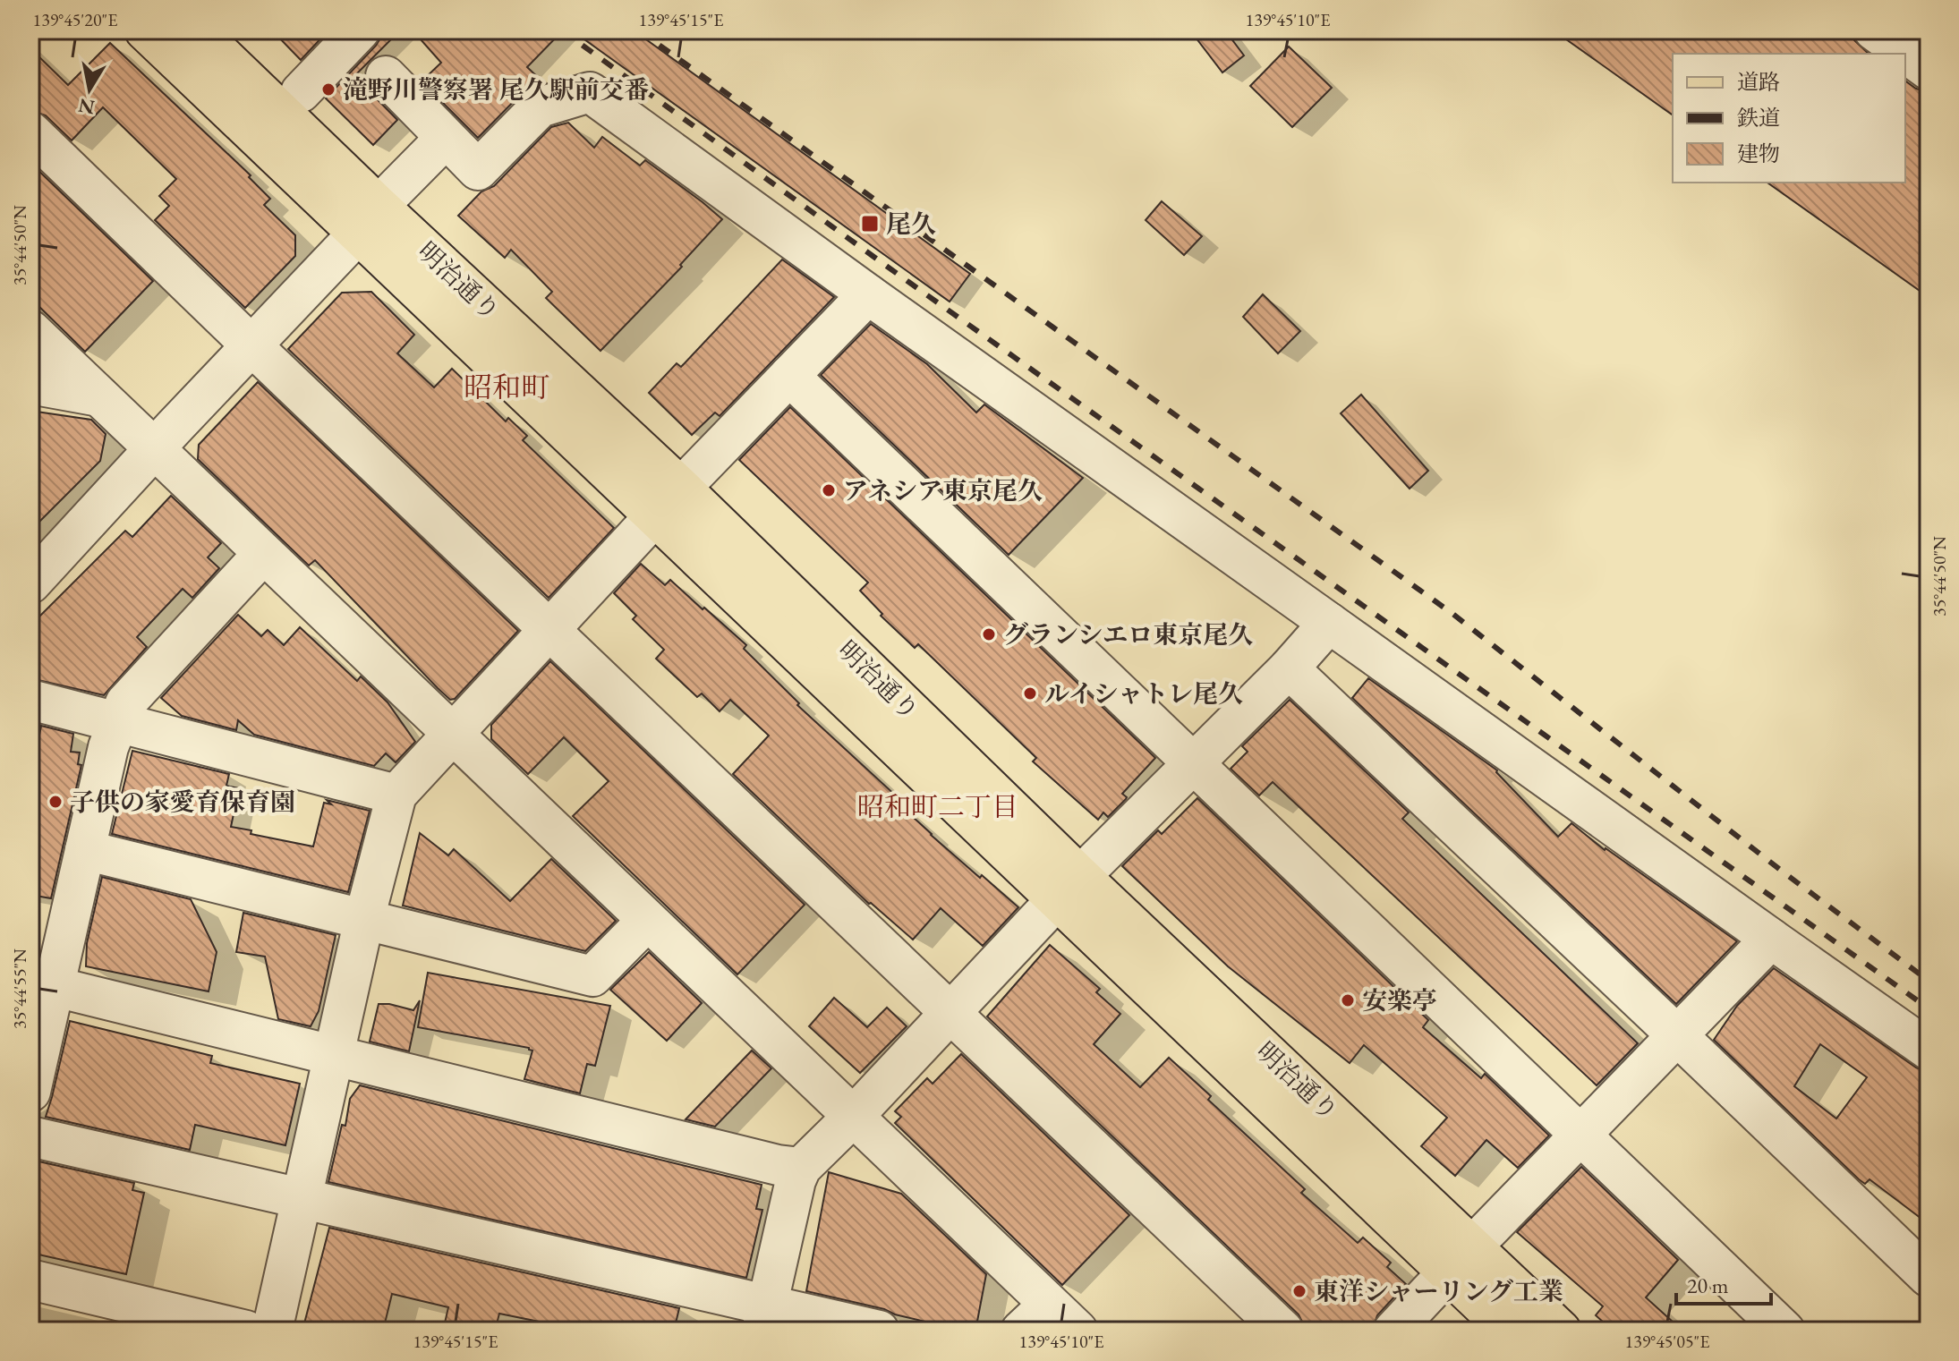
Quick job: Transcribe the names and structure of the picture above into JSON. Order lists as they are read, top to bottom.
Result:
{
  "streets": {
    "main road": ["明治通り"]
  },
  "districts": ["昭和町", "昭和町二丁目"],
  "places": {
    "other": [
      "滝野川警察署 尾久駅前交番",
      "アネシア東京尾久",
      "グランシエロ東京尾久",
      "ルイシャトレ尾久",
      "子供の家愛育保育園",
      "安楽亭",
      "東洋シャーリング工業"
    ],
    "transit": ["尾久"]
  },
  "legend": ["道路", "鉄道", "建物"],
  "scale_bar": "20 m",
  "north": "bottom",
  "coordinates": [
    "139°45'20\"E",
    "139°45'15\"E",
    "139°45'10\"E",
    "35°44'50\"N",
    "35°44'55\"N",
    "139°45'05\"E"
  ]
}
